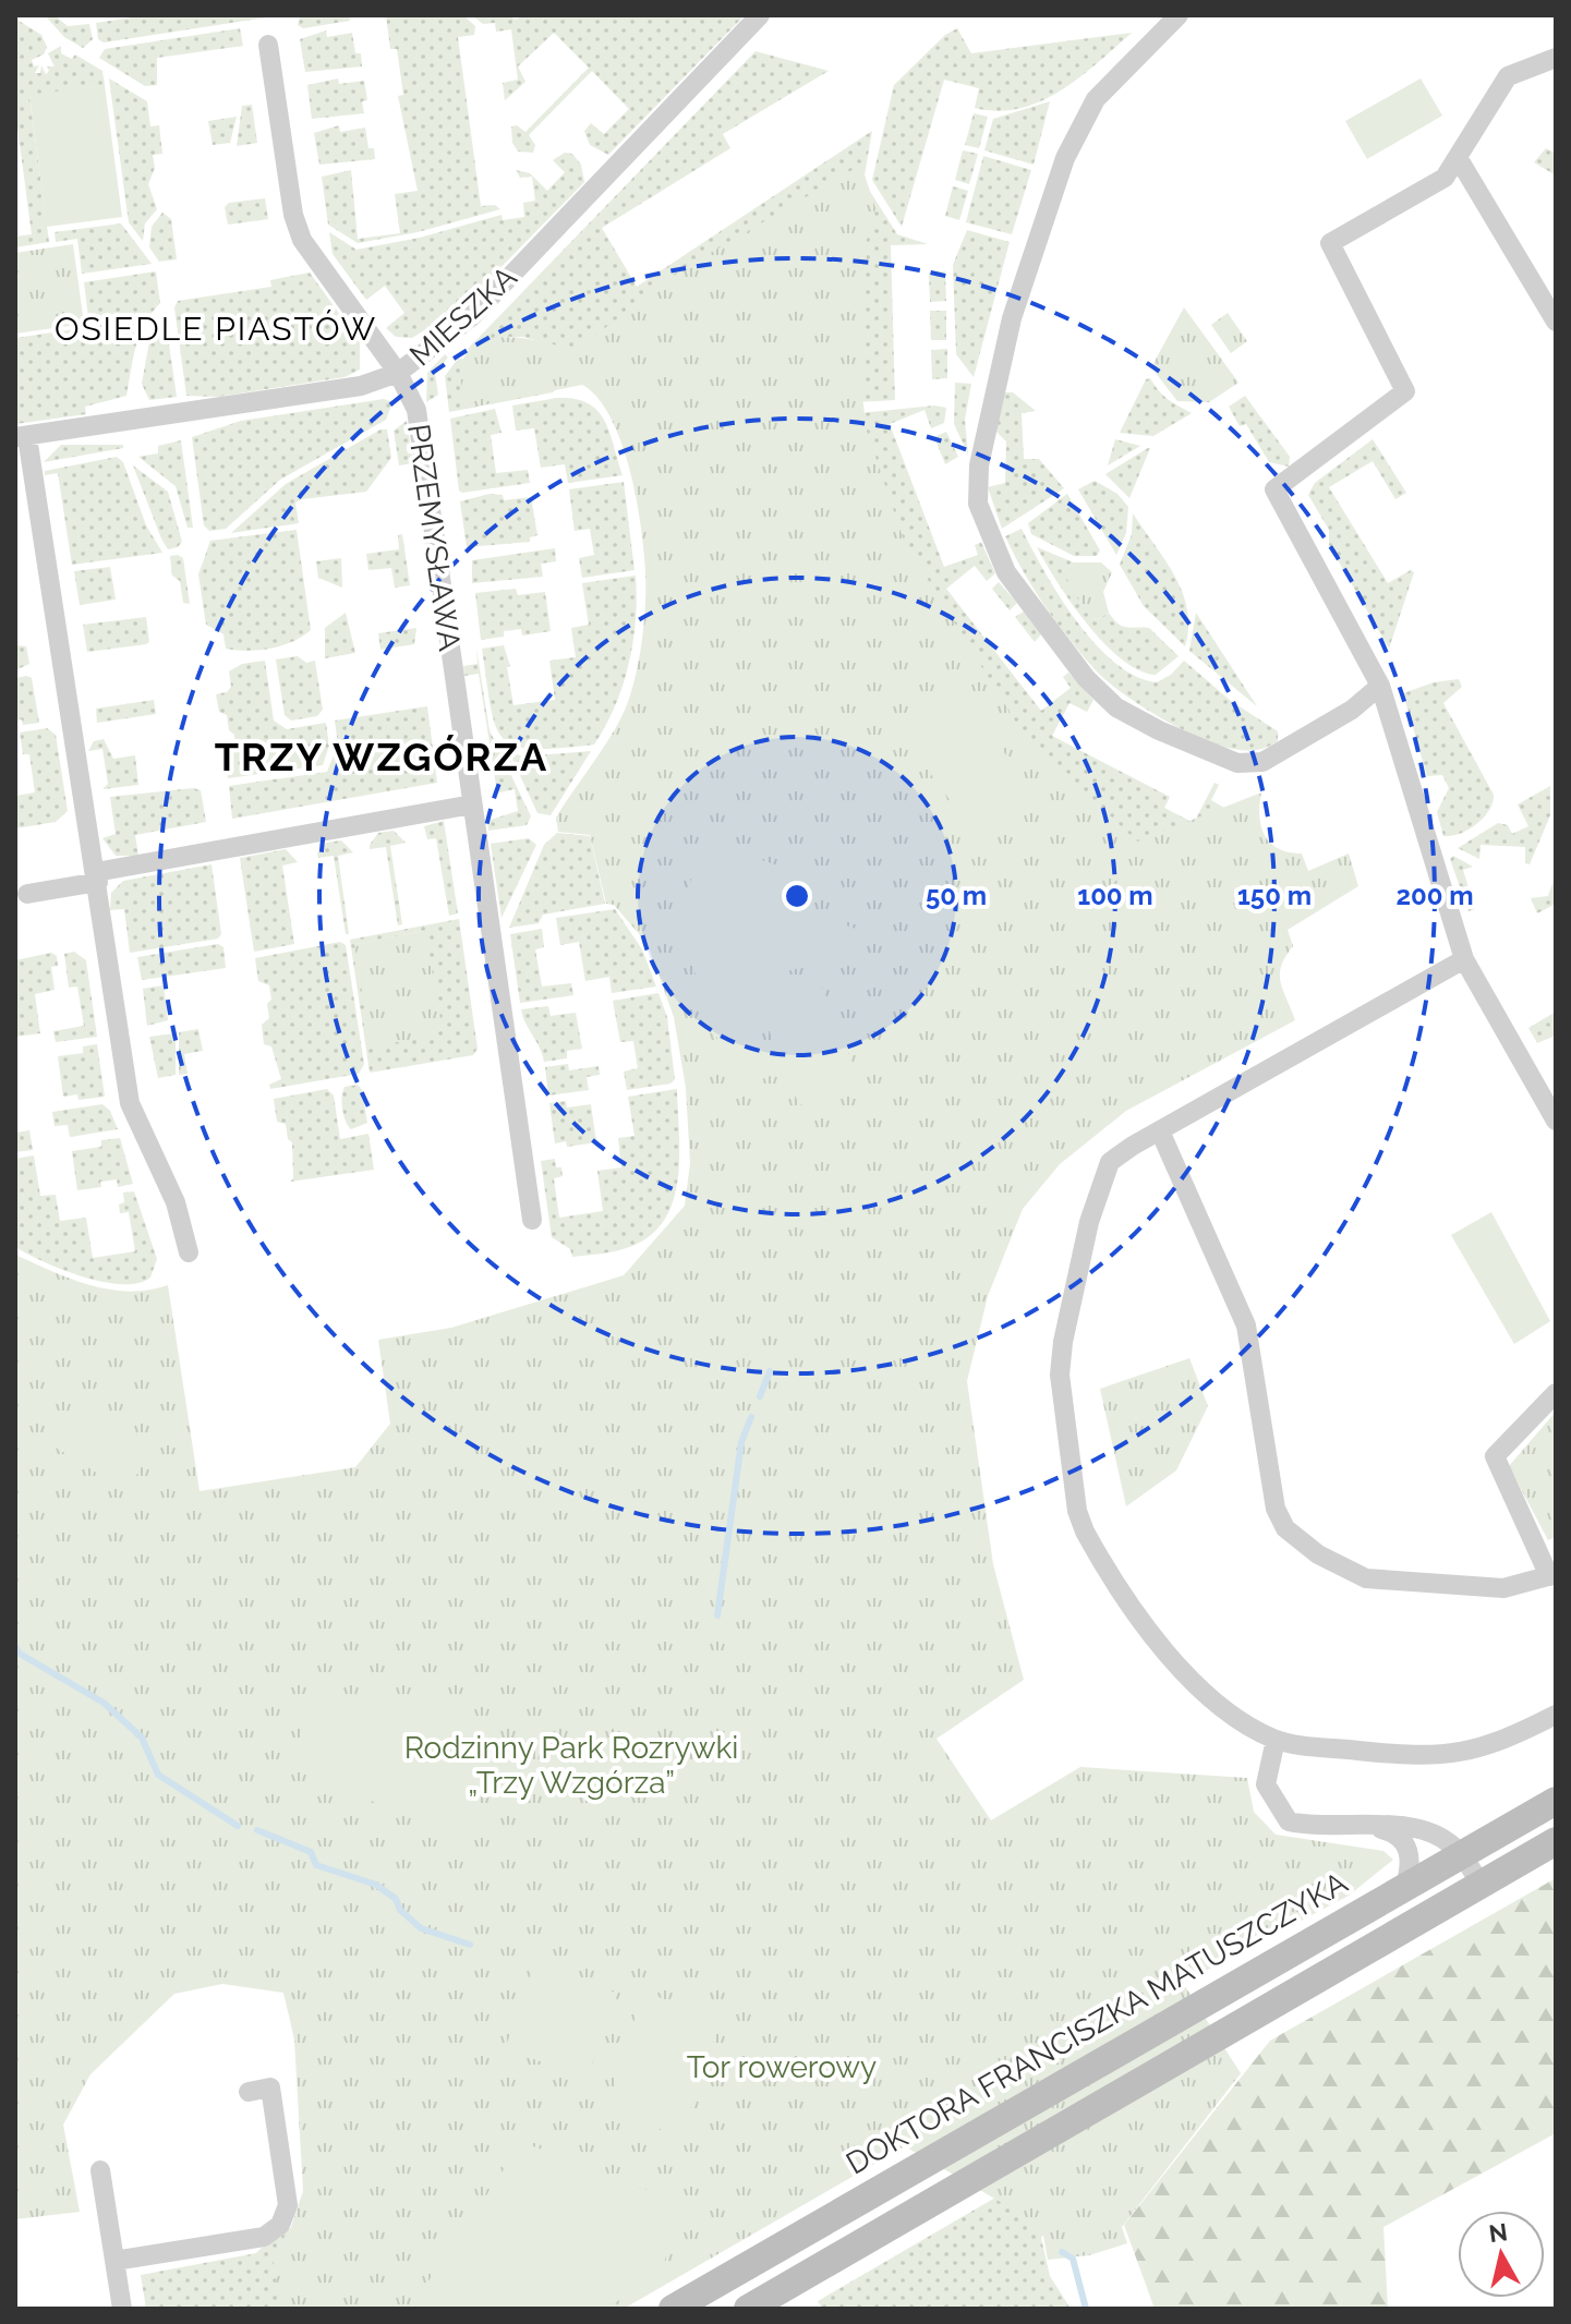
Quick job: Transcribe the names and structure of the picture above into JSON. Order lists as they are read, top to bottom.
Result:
{
  "streets": {
    "main road": ["DOKTORA FRANCISZKA MATUSZCZYKA"],
    "street": ["MIESZKA", "PRZEMYSŁAWA"]
  },
  "crossings": [
    ["MIESZKA", "PRZEMYSŁAWA"]
  ],
  "districts": ["OSIEDLE PIASTÓW", "TRZY WZGÓRZA"],
  "parks": ["Rodzinny Park Rozrywki „Trzy Wzgórza”", "Tor rowerowy"],
  "north": "top",
  "rings": [
    "50 m",
    "100 m",
    "150 m",
    "200 m"
  ]
}
